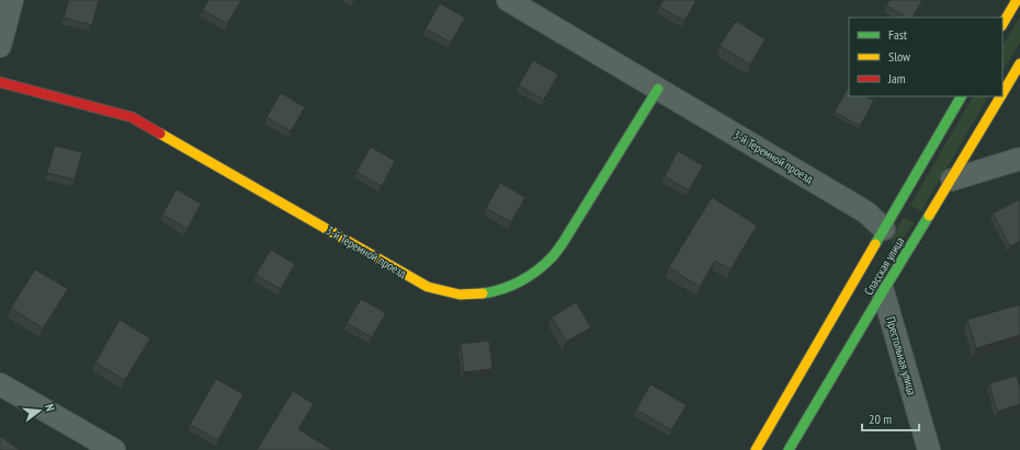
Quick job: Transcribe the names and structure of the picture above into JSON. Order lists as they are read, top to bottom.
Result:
{
  "streets": {
    "street": ["3-й Теремной проезд", "Спасская улица", "Престольная улица"]
  },
  "crossings": [
    ["3-й Теремной проезд", "Спасская улица"],
    ["Спасская улица", "Престольная улица"]
  ],
  "legend": ["Fast", "Slow", "Jam"],
  "scale_bar": "20 m",
  "north": "right"
}
